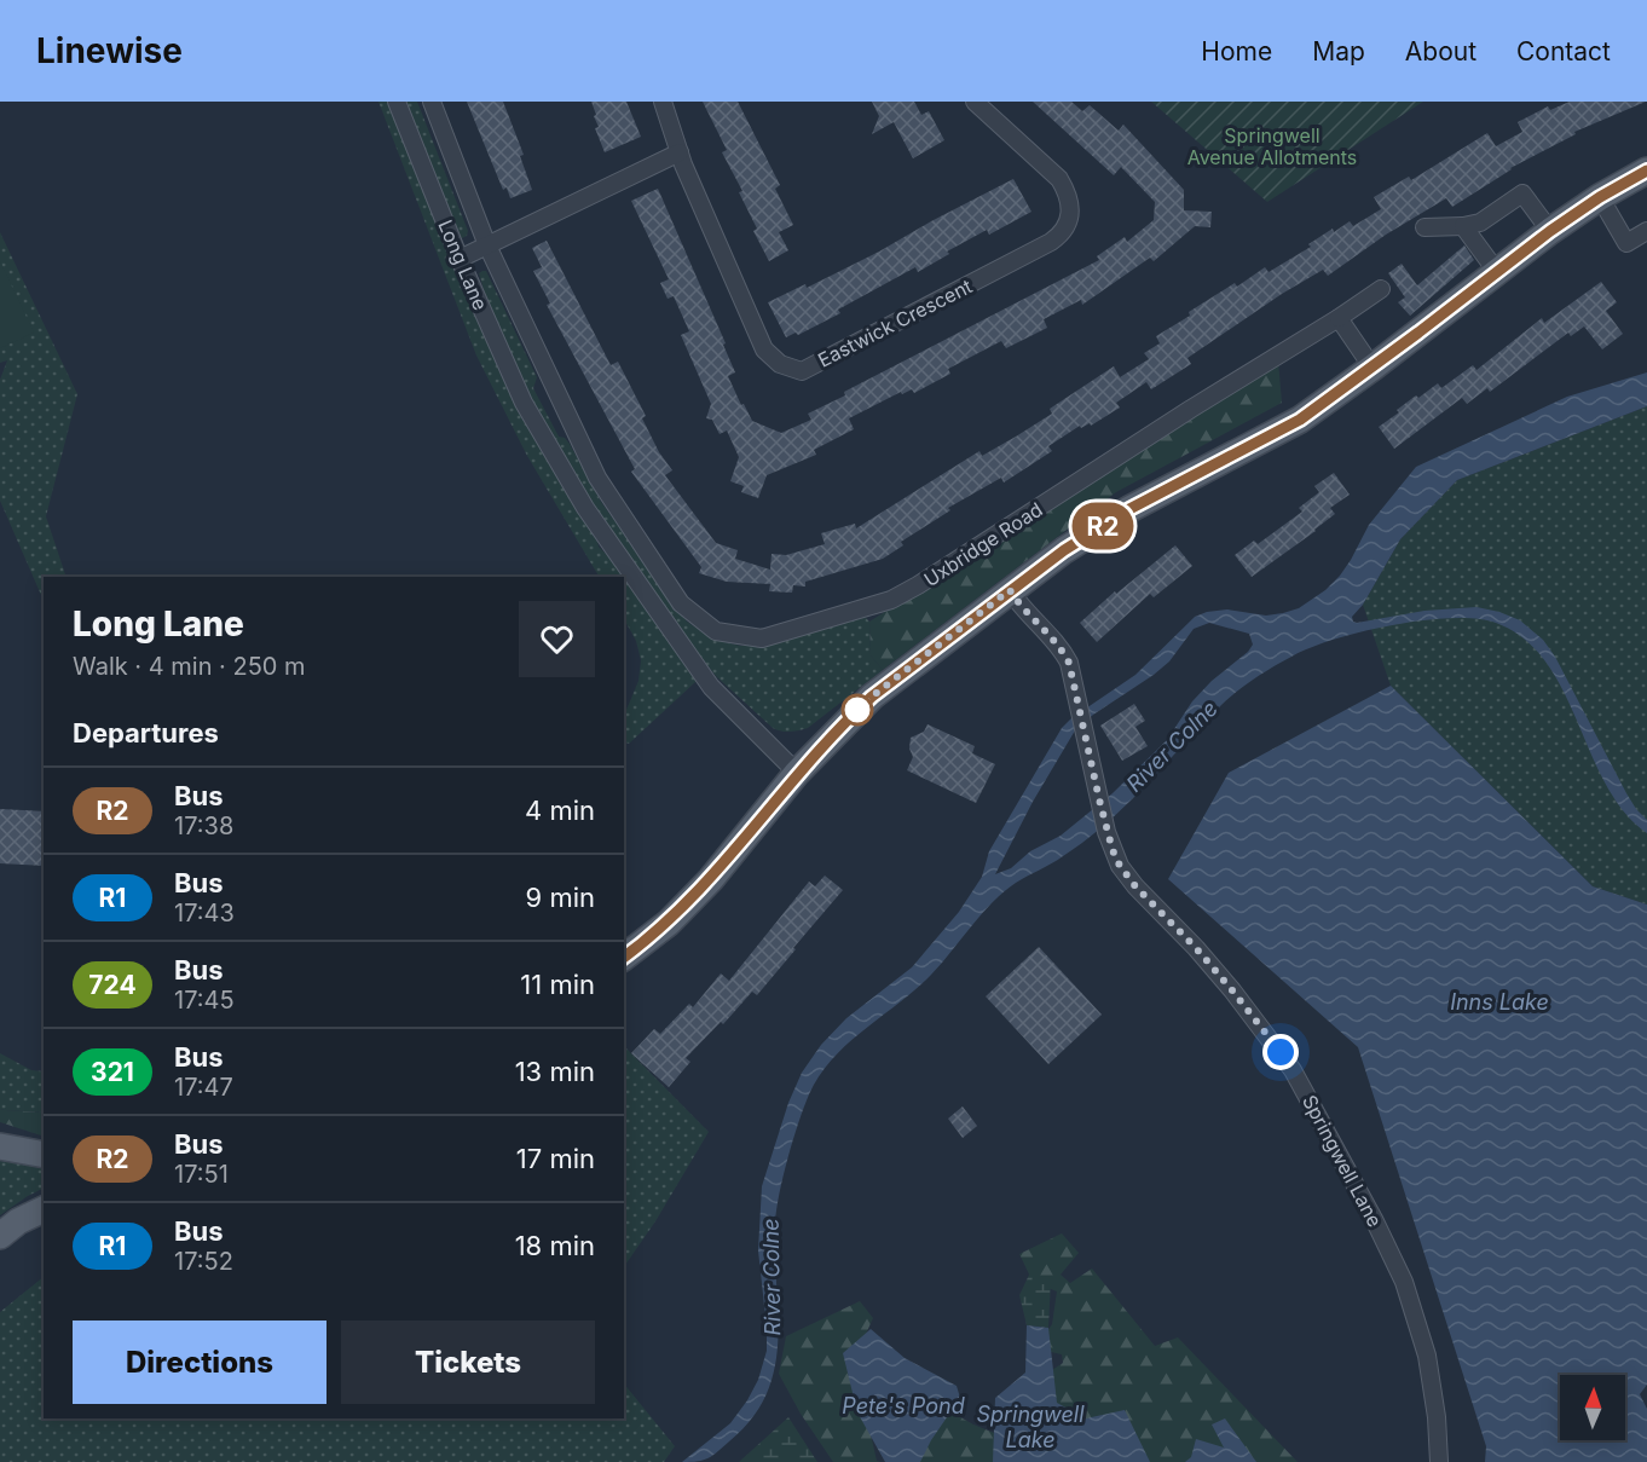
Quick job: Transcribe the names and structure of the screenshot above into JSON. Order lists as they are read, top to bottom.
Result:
{
  "streets": {
    "street": [
      "Long Lane",
      "Eastwick Crescent",
      "Uxbridge Road",
      "Springwell Lane"
    ]
  },
  "crossings": [
    ["Long Lane", "Uxbridge Road"]
  ],
  "water": [
    "River Colne",
    "Inns Lake",
    "Pete's Pond",
    "Springwell Lake"
  ],
  "parks": ["Springwell Avenue Allotments"],
  "lines": ["bus line R2"],
  "north": "top",
  "page": {
    "header": "Linewise",
    "nav": [
      "Home",
      "Map",
      "About",
      "Contact"
    ],
    "on_map": "R2",
    "heading": [
      ["Long Lane", "Walk · 4 min · 250 m"],
      "Departures"
    ],
    "list": [
      {
        "mark": "R2",
        "name": "Bus",
        "note": "17:38",
        "value": "4 min"
      },
      {
        "mark": "R1",
        "name": "Bus",
        "note": "17:43",
        "value": "9 min"
      },
      {
        "mark": "724",
        "name": "Bus",
        "note": "17:45",
        "value": "11 min"
      },
      {
        "mark": "321",
        "name": "Bus",
        "note": "17:47",
        "value": "13 min"
      },
      {
        "mark": "R2",
        "name": "Bus",
        "note": "17:51",
        "value": "17 min"
      },
      {
        "mark": "R1",
        "name": "Bus",
        "note": "17:52",
        "value": "18 min"
      }
    ],
    "buttons": ["Directions", "Tickets"]
  }
}
